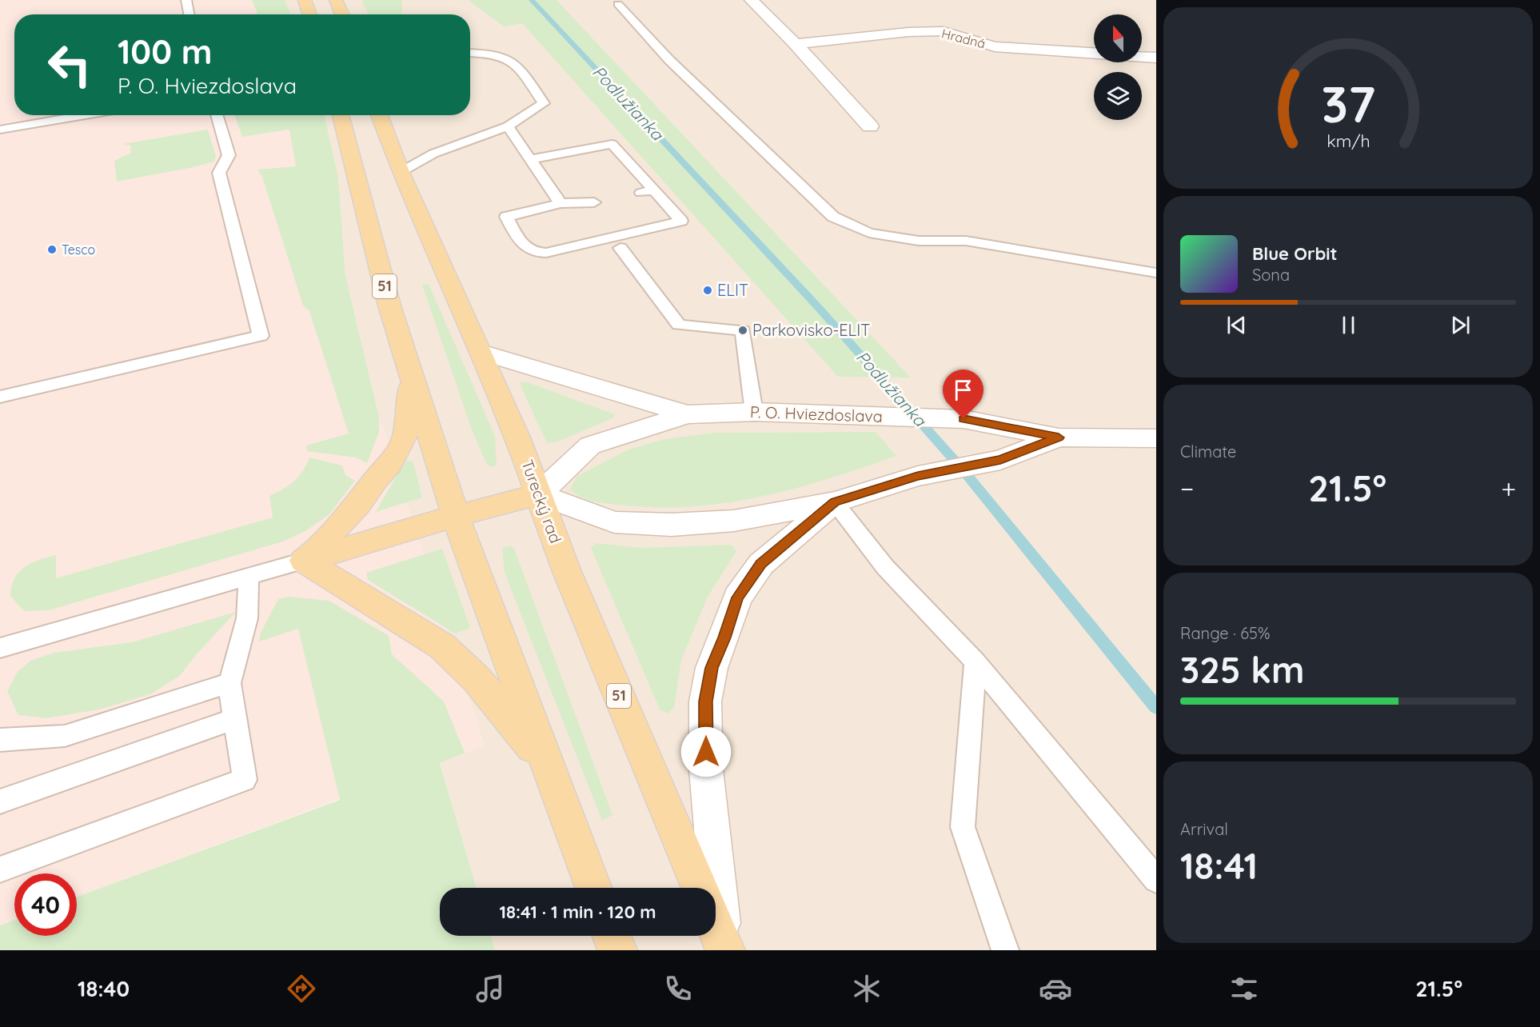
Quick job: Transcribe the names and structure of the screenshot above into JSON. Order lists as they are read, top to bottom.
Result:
{
  "streets": {
    "main road": ["51", "Turecký rad"],
    "street": ["Hradná", "P. O. Hviezdoslava"]
  },
  "crossings": [
    ["P. O. Hviezdoslava", "Turecký rad"]
  ],
  "water": ["Podlužianka"],
  "places": ["Tesco", "ELIT", "Parkovisko-ELIT"],
  "north": "top",
  "page": {
    "turn": ["100 m", "P. O. Hviezdoslava"],
    "song": ["Blue Orbit", "Sona"],
    "tile": [
      "Climate",
      ["Range · 65%", "325 km"],
      ["Arrival", "18:41"]
    ],
    "heat": ["−", "21.5°", "+"],
    "limit": "40",
    "trip": "18:41 · 1 min · 120 m",
    "tabs": ["18:40", "21.5°"],
    "gauge": ["37", "km/h"]
  }
}
